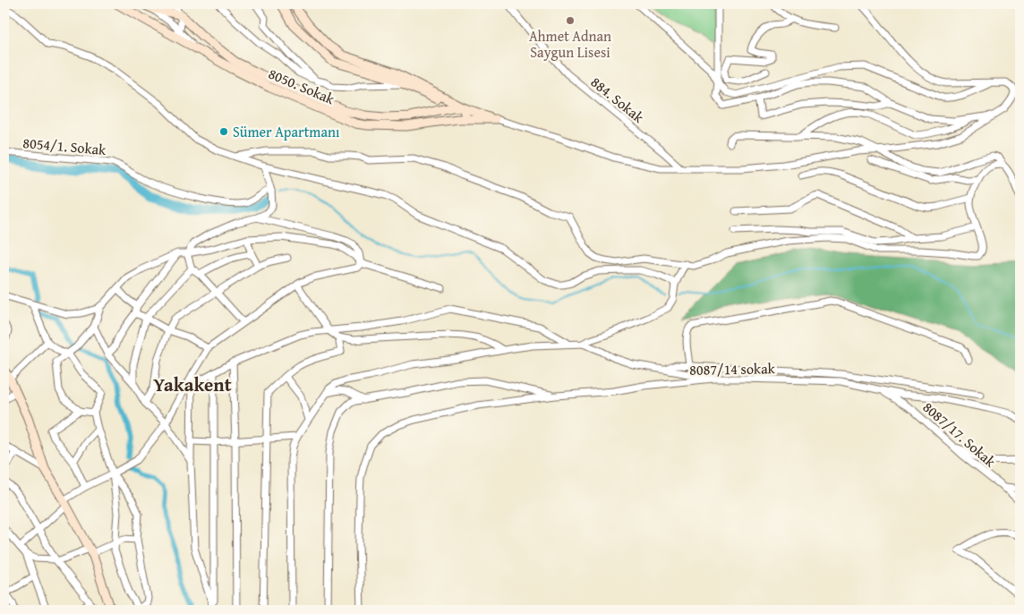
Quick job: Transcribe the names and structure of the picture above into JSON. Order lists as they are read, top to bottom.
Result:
{
  "streets": {
    "street": [
      "8050. Sokak",
      "884. Sokak",
      "8054/1. Sokak",
      "8087/14 sokak",
      "8087/17. Sokak"
    ]
  },
  "crossings": [
    ["8087/14 sokak", "8087/17. Sokak"]
  ],
  "districts": ["Yakakent"],
  "places": ["Ahmet Adnan Saygun Lisesi", "Sümer Apartmanı"]
}
